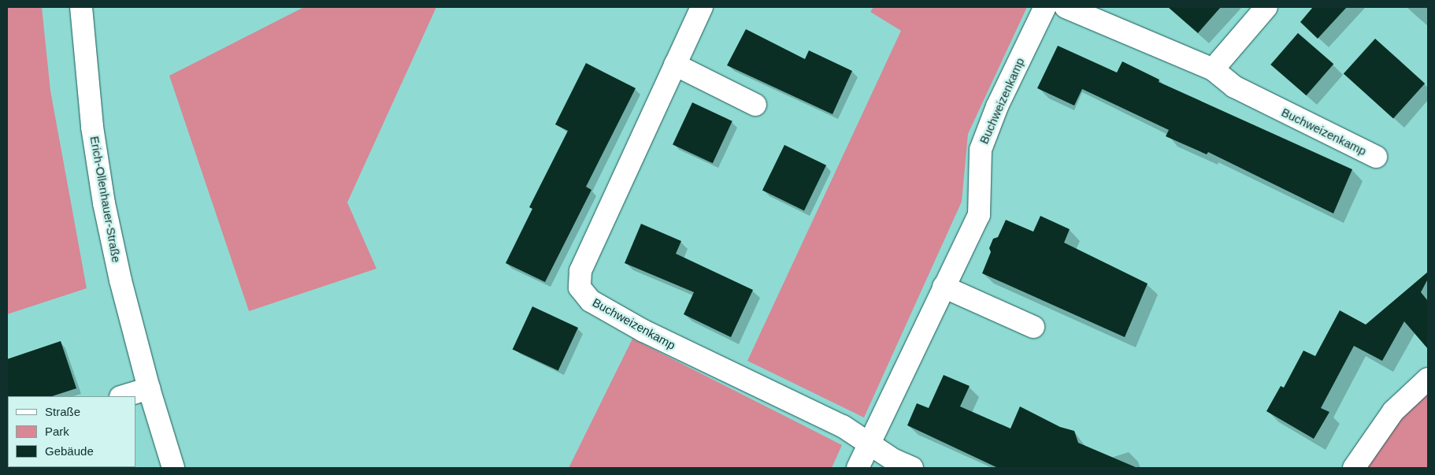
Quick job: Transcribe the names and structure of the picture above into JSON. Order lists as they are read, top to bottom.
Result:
{
  "streets": {
    "street": ["Buchweizenkamp", "Erich-Ollenhauer-Straße"]
  },
  "legend": ["Straße", "Park", "Gebäude"]
}
